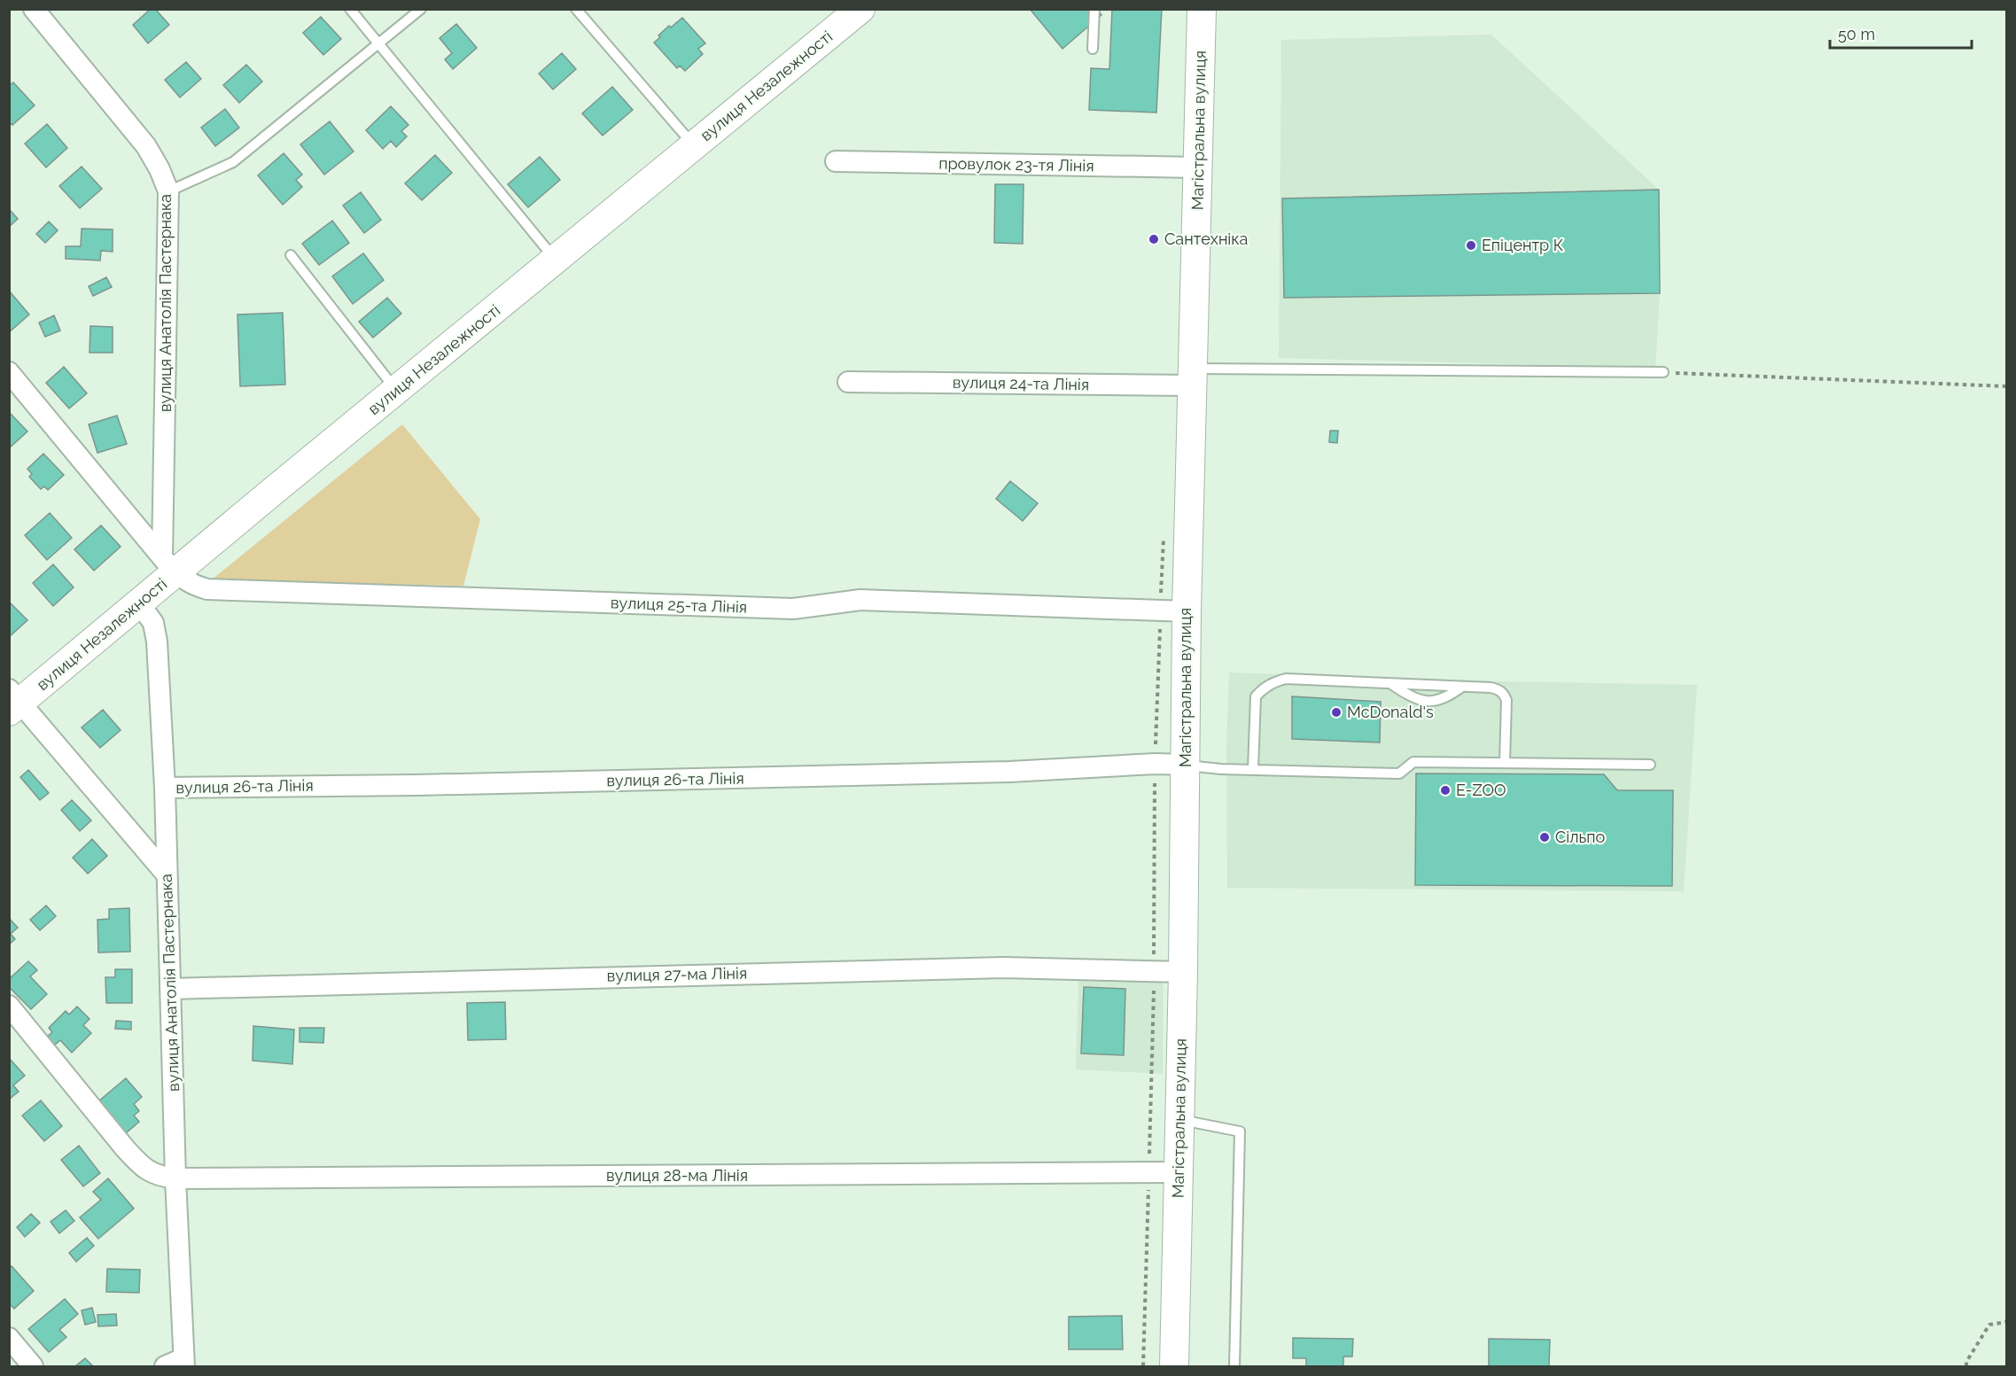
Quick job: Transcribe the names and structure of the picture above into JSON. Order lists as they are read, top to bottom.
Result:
{
  "streets": {
    "main road": ["вулиця Незалежності", "Магістральна вулиця"],
    "street": [
      "провулок 23-тя Лінія",
      "вулиця Анатолія Пастернака",
      "вулиця 24-та Лінія",
      "вулиця 25-та Лінія",
      "вулиця 26-та Лінія",
      "вулиця 27-ма Лінія",
      "вулиця 28-ма Лінія"
    ]
  },
  "crossings": [
    ["вулиця Незалежності", "вулиця Анатолія Пастернака"],
    ["вулиця Незалежності", "вулиця 25-та Лінія"],
    ["Магістральна вулиця", "провулок 23-тя Лінія"],
    ["Магістральна вулиця", "вулиця 24-та Лінія"],
    ["Магістральна вулиця", "вулиця 25-та Лінія"],
    ["Магістральна вулиця", "вулиця 26-та Лінія"],
    ["Магістральна вулиця", "вулиця 27-ма Лінія"],
    ["Магістральна вулиця", "вулиця 28-ма Лінія"],
    ["вулиця Анатолія Пастернака", "вулиця 25-та Лінія"],
    ["вулиця Анатолія Пастернака", "вулиця 26-та Лінія"],
    ["вулиця Анатолія Пастернака", "вулиця 27-ма Лінія"],
    ["вулиця Анатолія Пастернака", "вулиця 28-ма Лінія"]
  ],
  "places": [
    "Сантехніка",
    "Епіцентр К",
    "McDonald's",
    "E-ZOO",
    "Сільпо"
  ],
  "scale_bar": "50 m"
}
